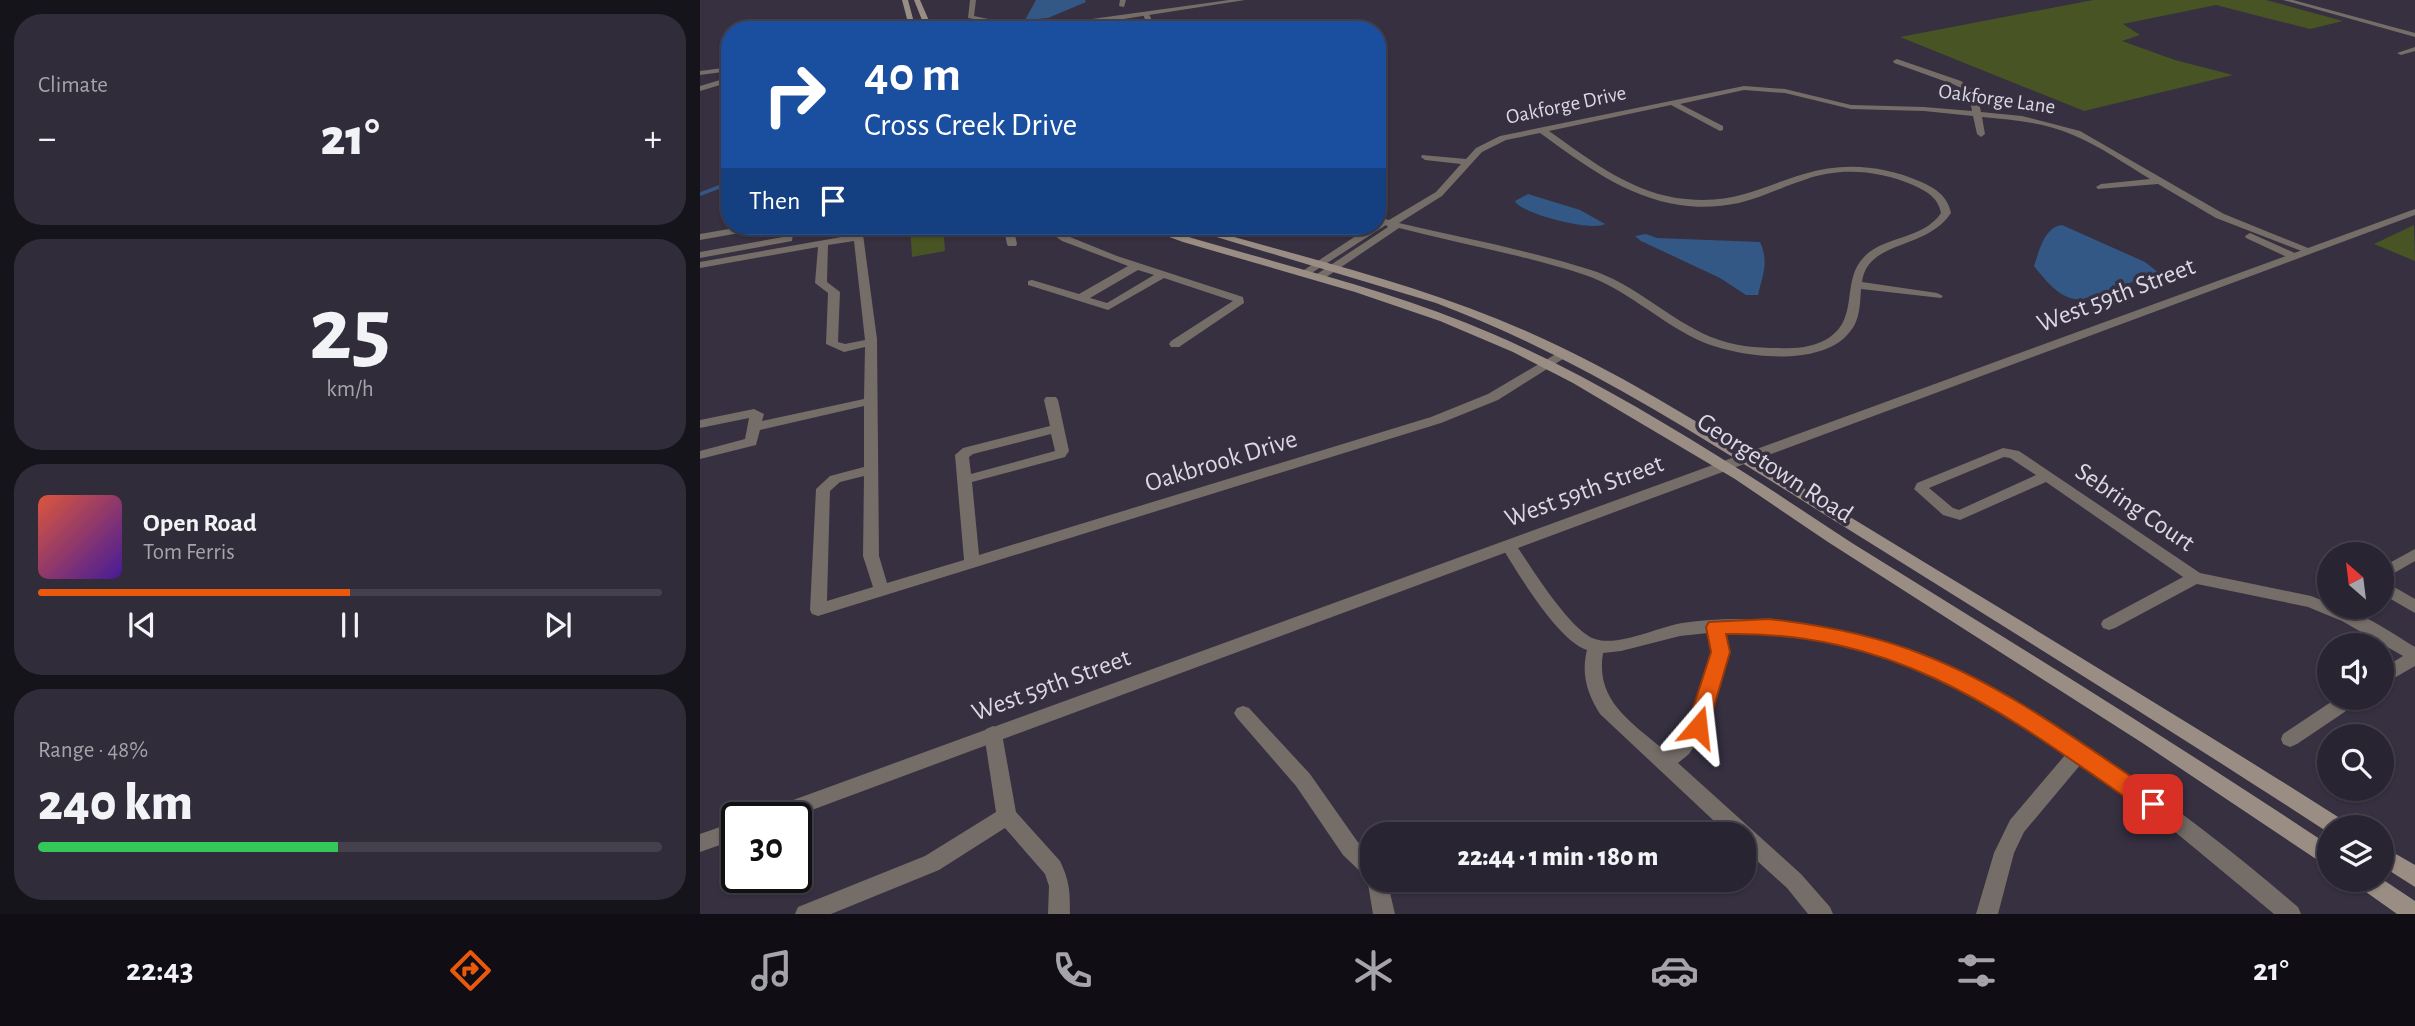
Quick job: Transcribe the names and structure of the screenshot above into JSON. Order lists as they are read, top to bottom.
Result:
{
  "streets": {
    "main road": ["Georgetown Road"],
    "street": [
      "Oakforge Lane",
      "Oakforge Drive",
      "West 59th Street",
      "Oakbrook Drive",
      "Sebring Court"
    ]
  },
  "crossings": [
    ["Oakforge Lane", "Oakforge Drive"],
    ["Oakforge Lane", "West 59th Street"],
    ["Oakforge Drive", "Georgetown Road"],
    ["West 59th Street", "Georgetown Road"],
    ["Oakbrook Drive", "Georgetown Road"]
  ],
  "north": "top left",
  "page": {
    "tile": [
      "Climate",
      ["25", "km/h"],
      ["Range · 48%", "240 km"]
    ],
    "turn": ["40 m", "Cross Creek Drive"],
    "heat": ["−", "21°", "+"],
    "then": "Then",
    "song": ["Open Road", "Tom Ferris"],
    "limit": "30",
    "trip": "22:44 · 1 min · 180 m",
    "tabs": ["22:43", "21°"]
  }
}
